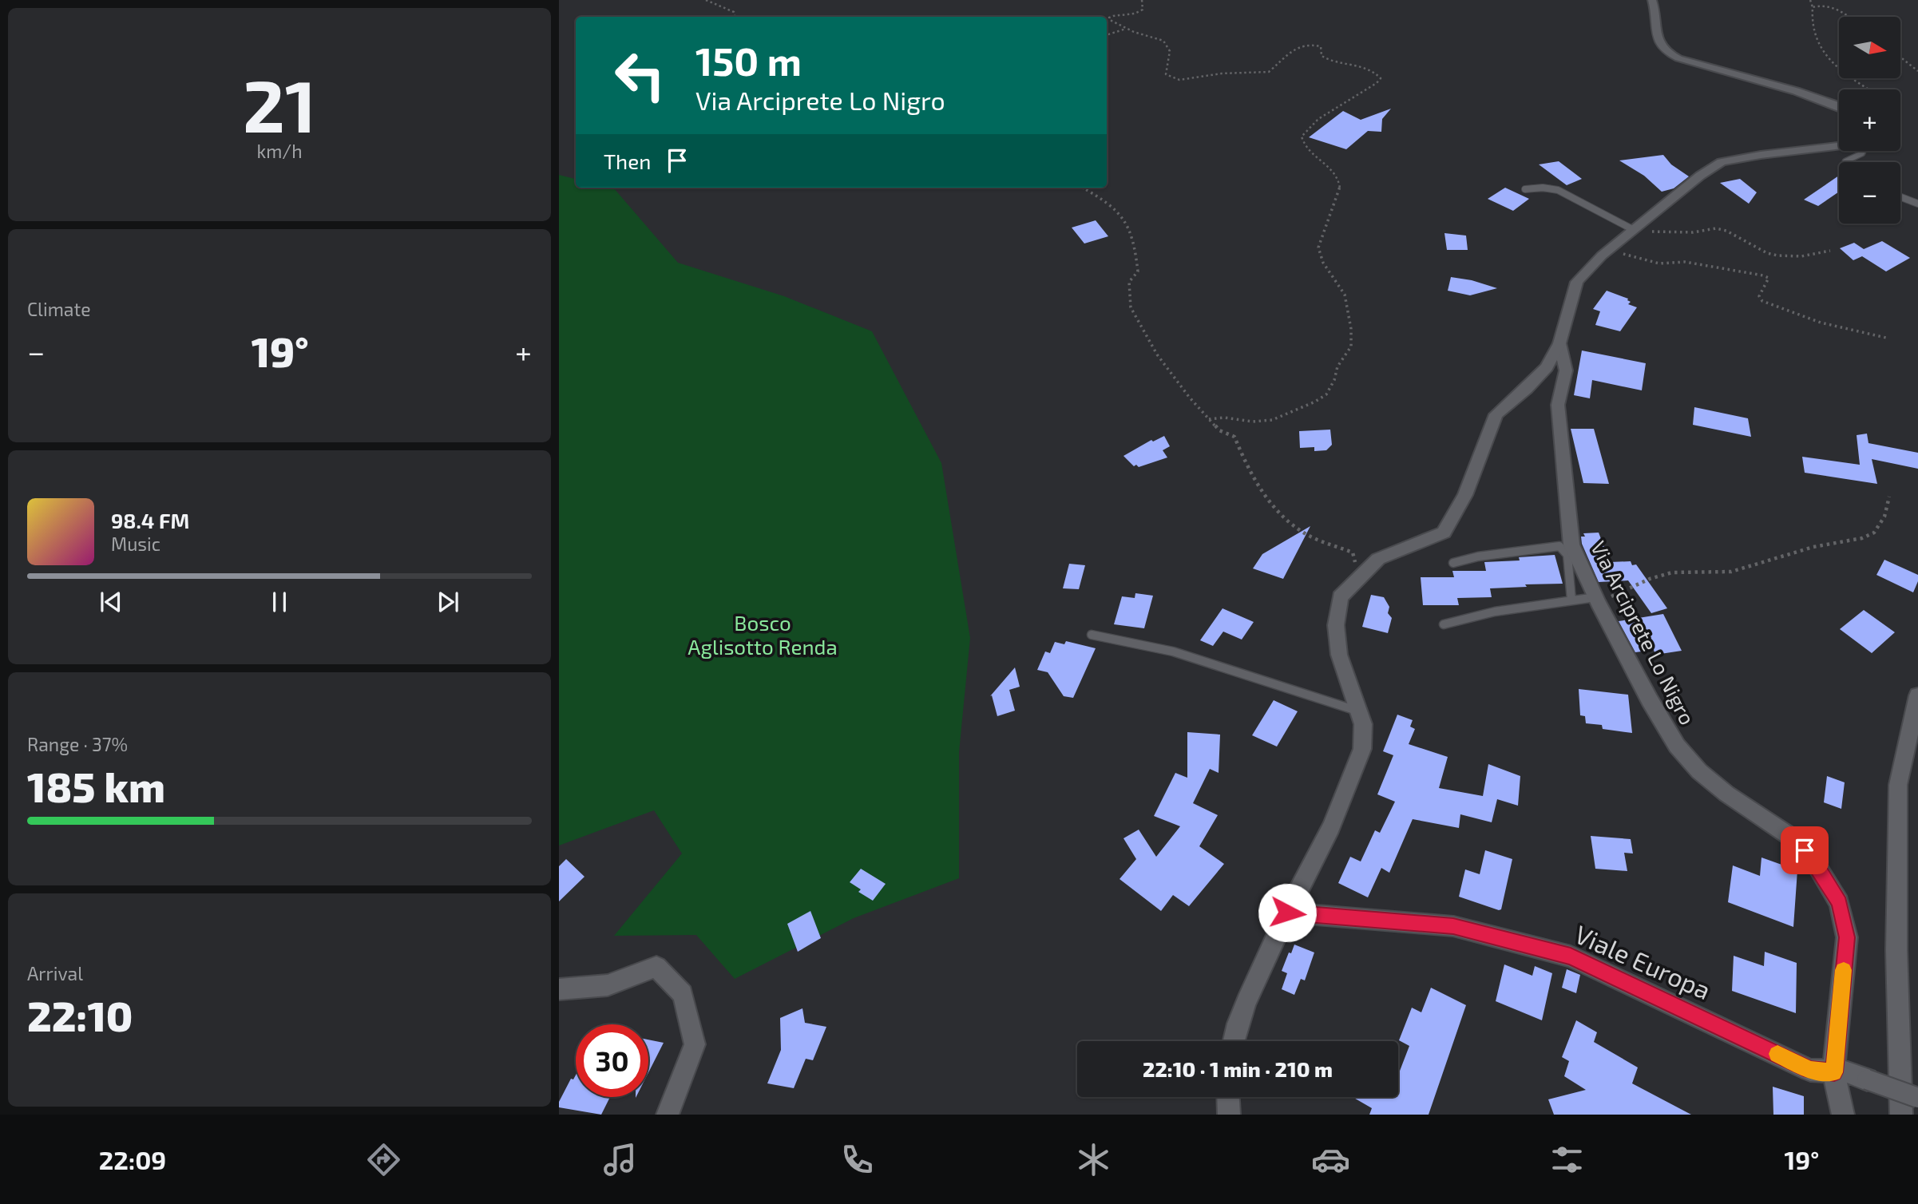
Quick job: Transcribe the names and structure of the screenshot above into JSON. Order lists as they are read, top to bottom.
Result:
{
  "streets": {
    "street": ["Via Arciprete Lo Nigro", "Viale Europa"]
  },
  "crossings": [
    ["Via Arciprete Lo Nigro", "Viale Europa"]
  ],
  "parks": ["Bosco Aglisotto Renda"],
  "north": "right",
  "page": {
    "tile": [
      ["21", "km/h"],
      "Climate",
      ["Range · 37%", "185 km"],
      ["Arrival", "22:10"]
    ],
    "map_buttons": ["+", "−"],
    "turn": ["150 m", "Via Arciprete Lo Nigro"],
    "then": "Then",
    "heat": ["−", "19°", "+"],
    "song": ["98.4 FM", "Music"],
    "limit": "30",
    "trip": "22:10 · 1 min · 210 m",
    "tabs": ["22:09", "19°"]
  }
}
